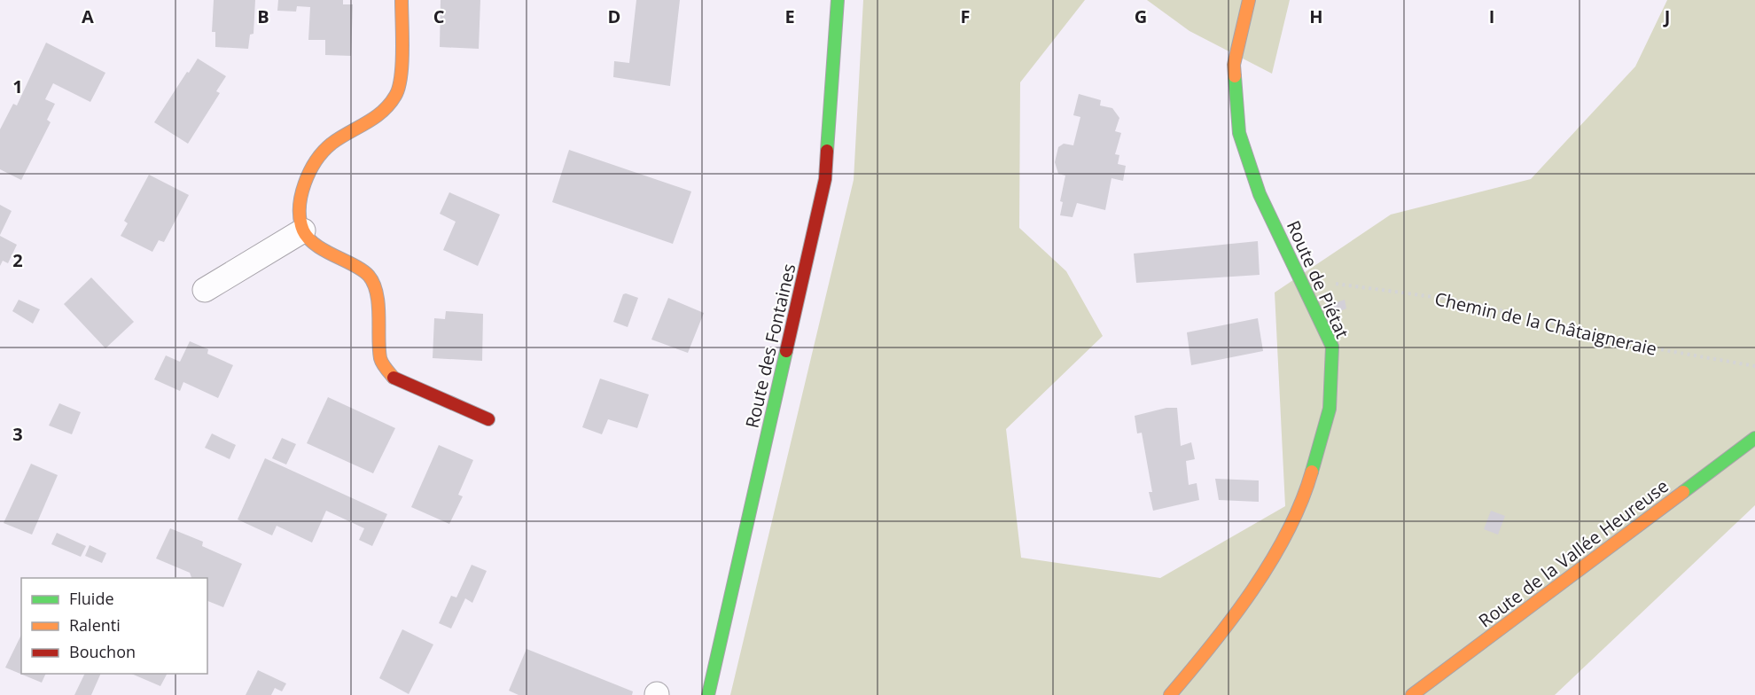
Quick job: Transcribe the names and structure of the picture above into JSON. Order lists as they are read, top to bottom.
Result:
{
  "streets": {
    "street": ["Route de Piétat", "Route des Fontaines", "Route de la Vallée Heureuse"],
    "path": ["Chemin de la Châtaigneraie"]
  },
  "crossings": [
    ["Route de Piétat", "Chemin de la Châtaigneraie"]
  ],
  "legend": ["Fluide", "Ralenti", "Bouchon"],
  "grid": {
    "columns": [
      "A",
      "B",
      "C",
      "D",
      "E",
      "F",
      "G",
      "H",
      "I",
      "J"
    ],
    "rows": ["1", "2", "3"]
  }
}
